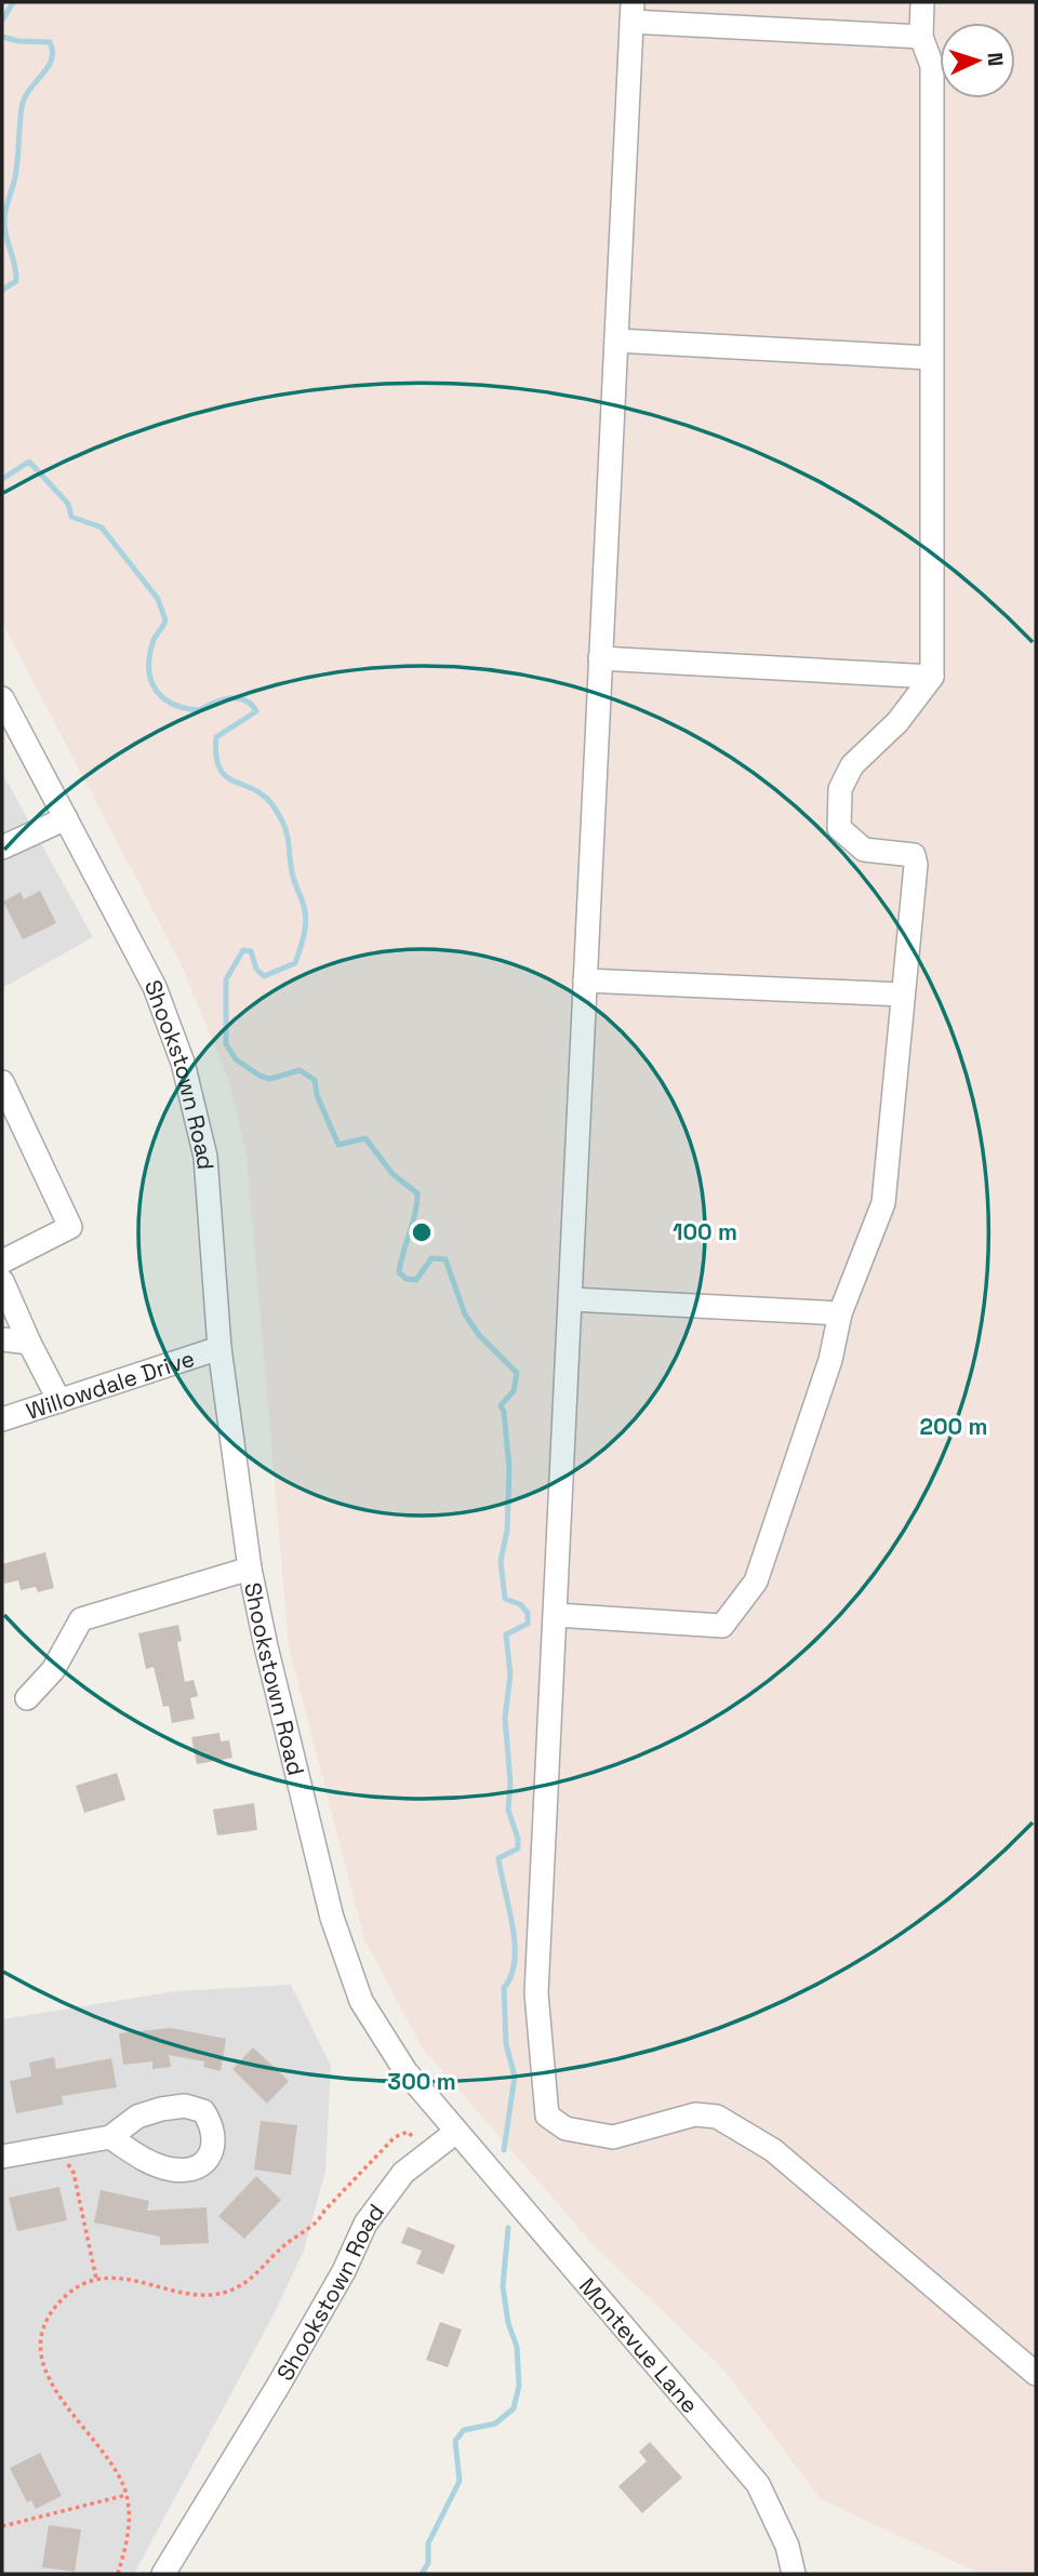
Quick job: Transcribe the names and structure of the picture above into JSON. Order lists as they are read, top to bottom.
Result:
{
  "streets": {
    "street": ["Shookstown Road", "Willowdale Drive", "Montevue Lane"]
  },
  "crossings": [
    ["Shookstown Road", "Willowdale Drive"],
    ["Shookstown Road", "Montevue Lane"]
  ],
  "north": "right",
  "rings": ["100 m", "200 m", "300 m"]
}
